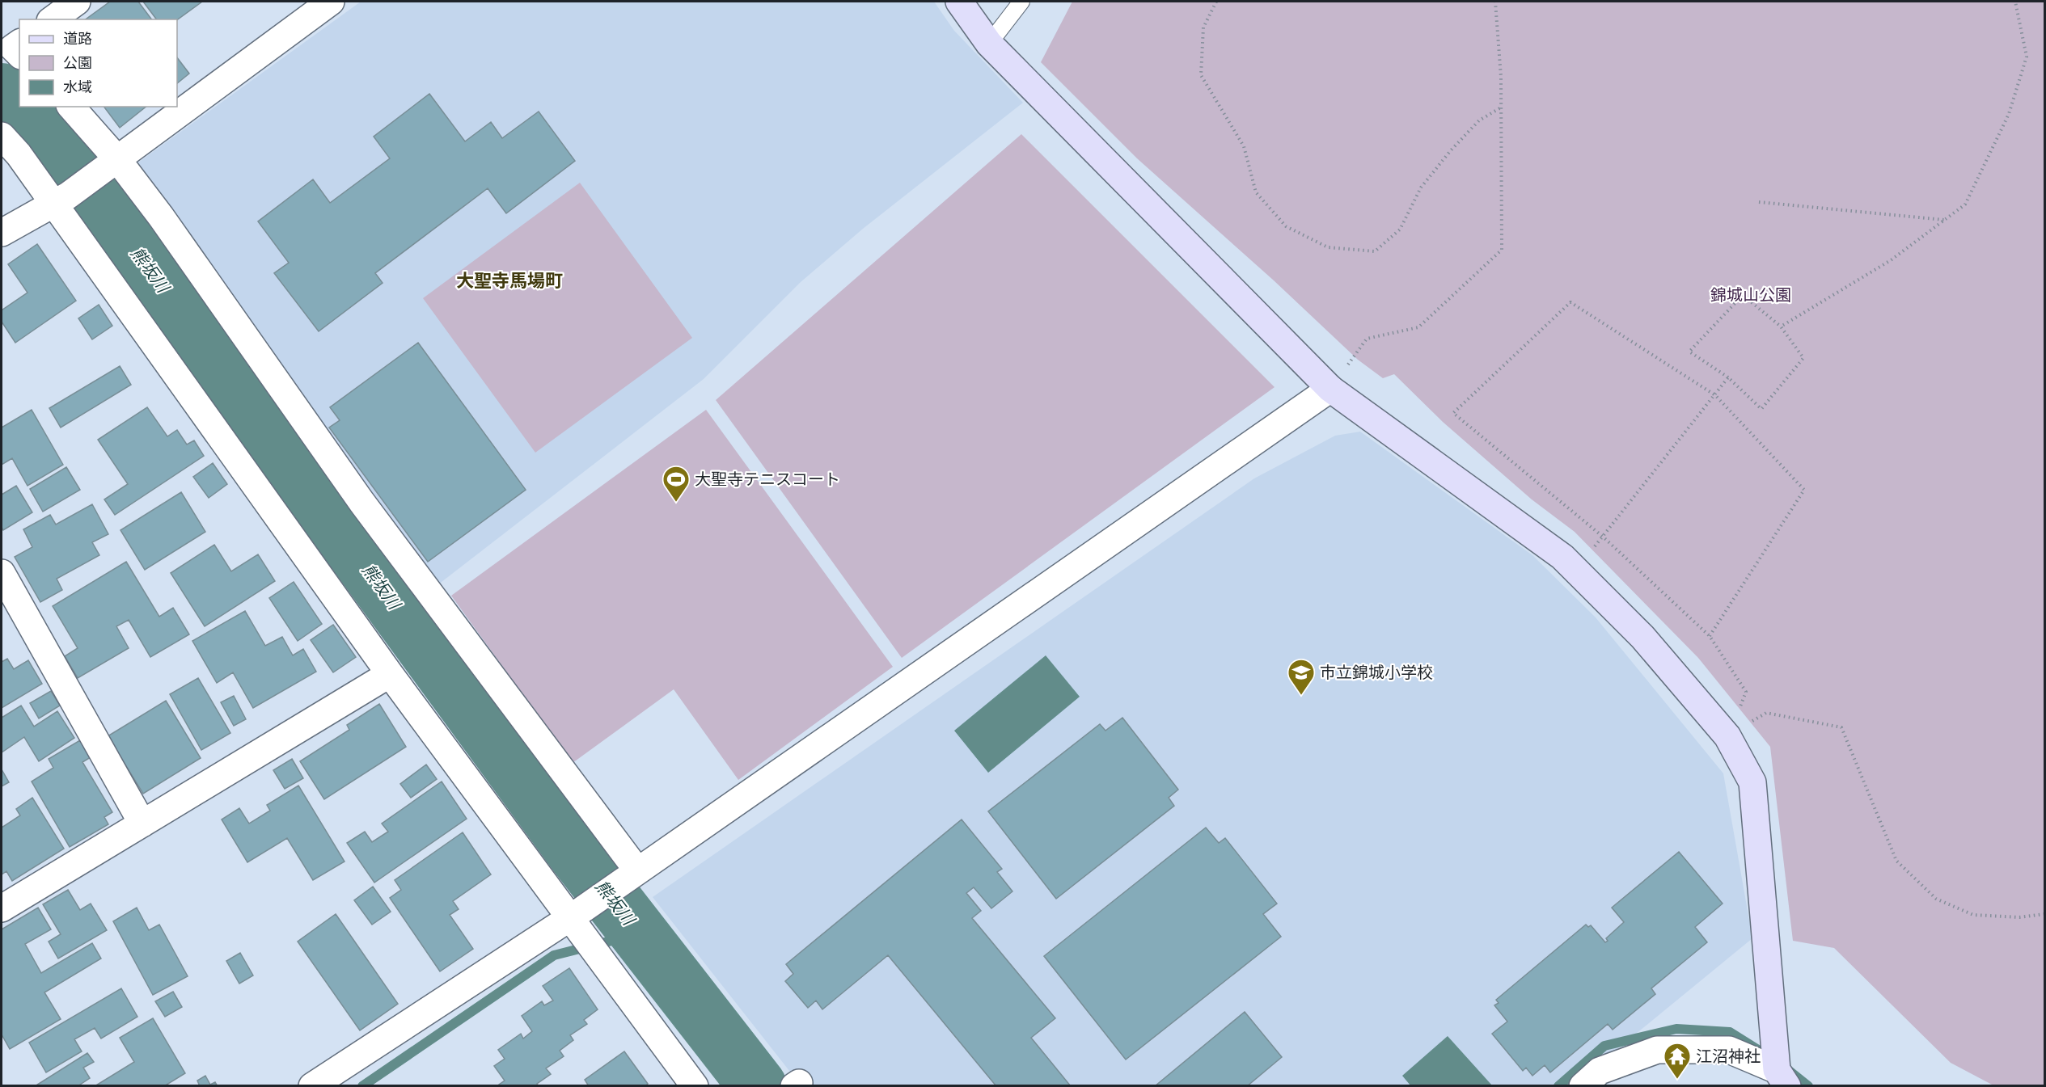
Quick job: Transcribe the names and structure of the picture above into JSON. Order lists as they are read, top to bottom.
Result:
{
  "districts": ["大聖寺馬場町"],
  "water": ["熊坂川"],
  "parks": ["錦城山公園"],
  "places": {
    "sports": ["大聖寺テニスコート"],
    "school or university": ["市立錦城小学校"],
    "temple": ["江沼神社"]
  },
  "legend": ["道路", "公園", "水域"]
}
